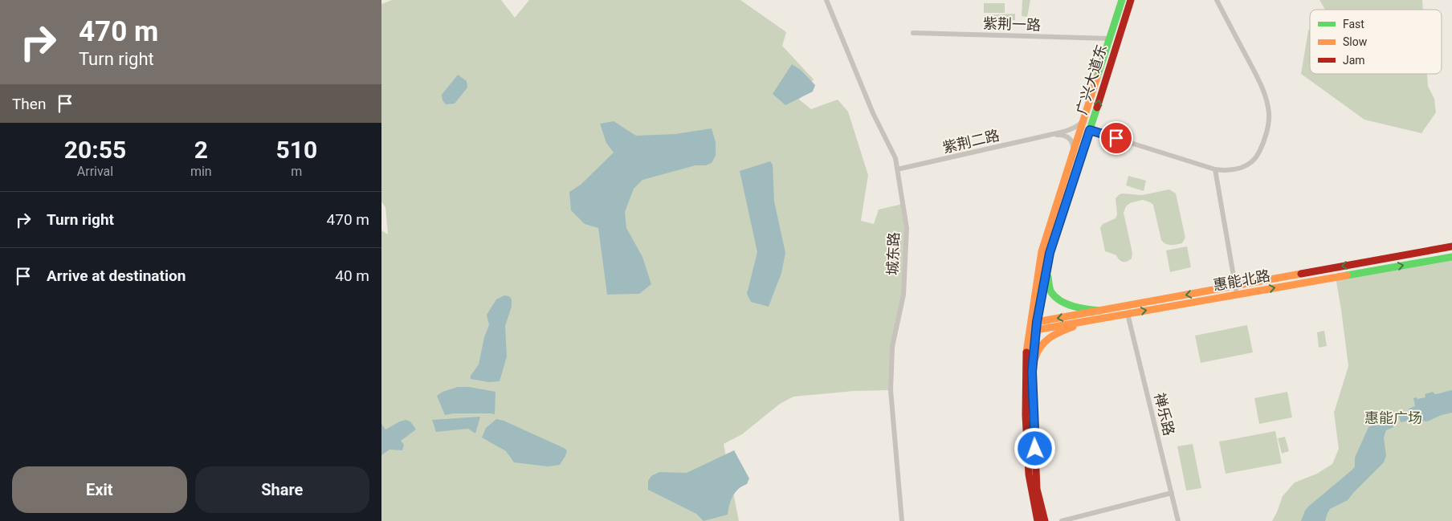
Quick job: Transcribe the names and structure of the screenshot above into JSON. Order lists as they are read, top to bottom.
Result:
{
  "streets": {
    "main road": ["广兴大道东", "惠能北路"],
    "street": [
      "紫荆一路",
      "紫荆二路",
      "城东路",
      "禅乐路"
    ]
  },
  "crossings": [
    ["紫荆一路", "广兴大道东"],
    ["广兴大道东", "紫荆二路"],
    ["广兴大道东", "惠能北路"],
    ["紫荆二路", "城东路"],
    ["惠能北路", "禅乐路"]
  ],
  "parks": ["惠能广场"],
  "legend": ["Fast", "Slow", "Jam"],
  "page": {
    "turn": ["470 m", "Turn right"],
    "then": "Then",
    "eta": [
      "20:55",
      "Arrival",
      "2",
      "min",
      "510",
      "m"
    ],
    "list": [
      {
        "name": "Turn right",
        "value": "470 m"
      },
      {
        "name": "Arrive at destination",
        "value": "40 m"
      }
    ],
    "buttons": ["Exit", "Share"]
  }
}
